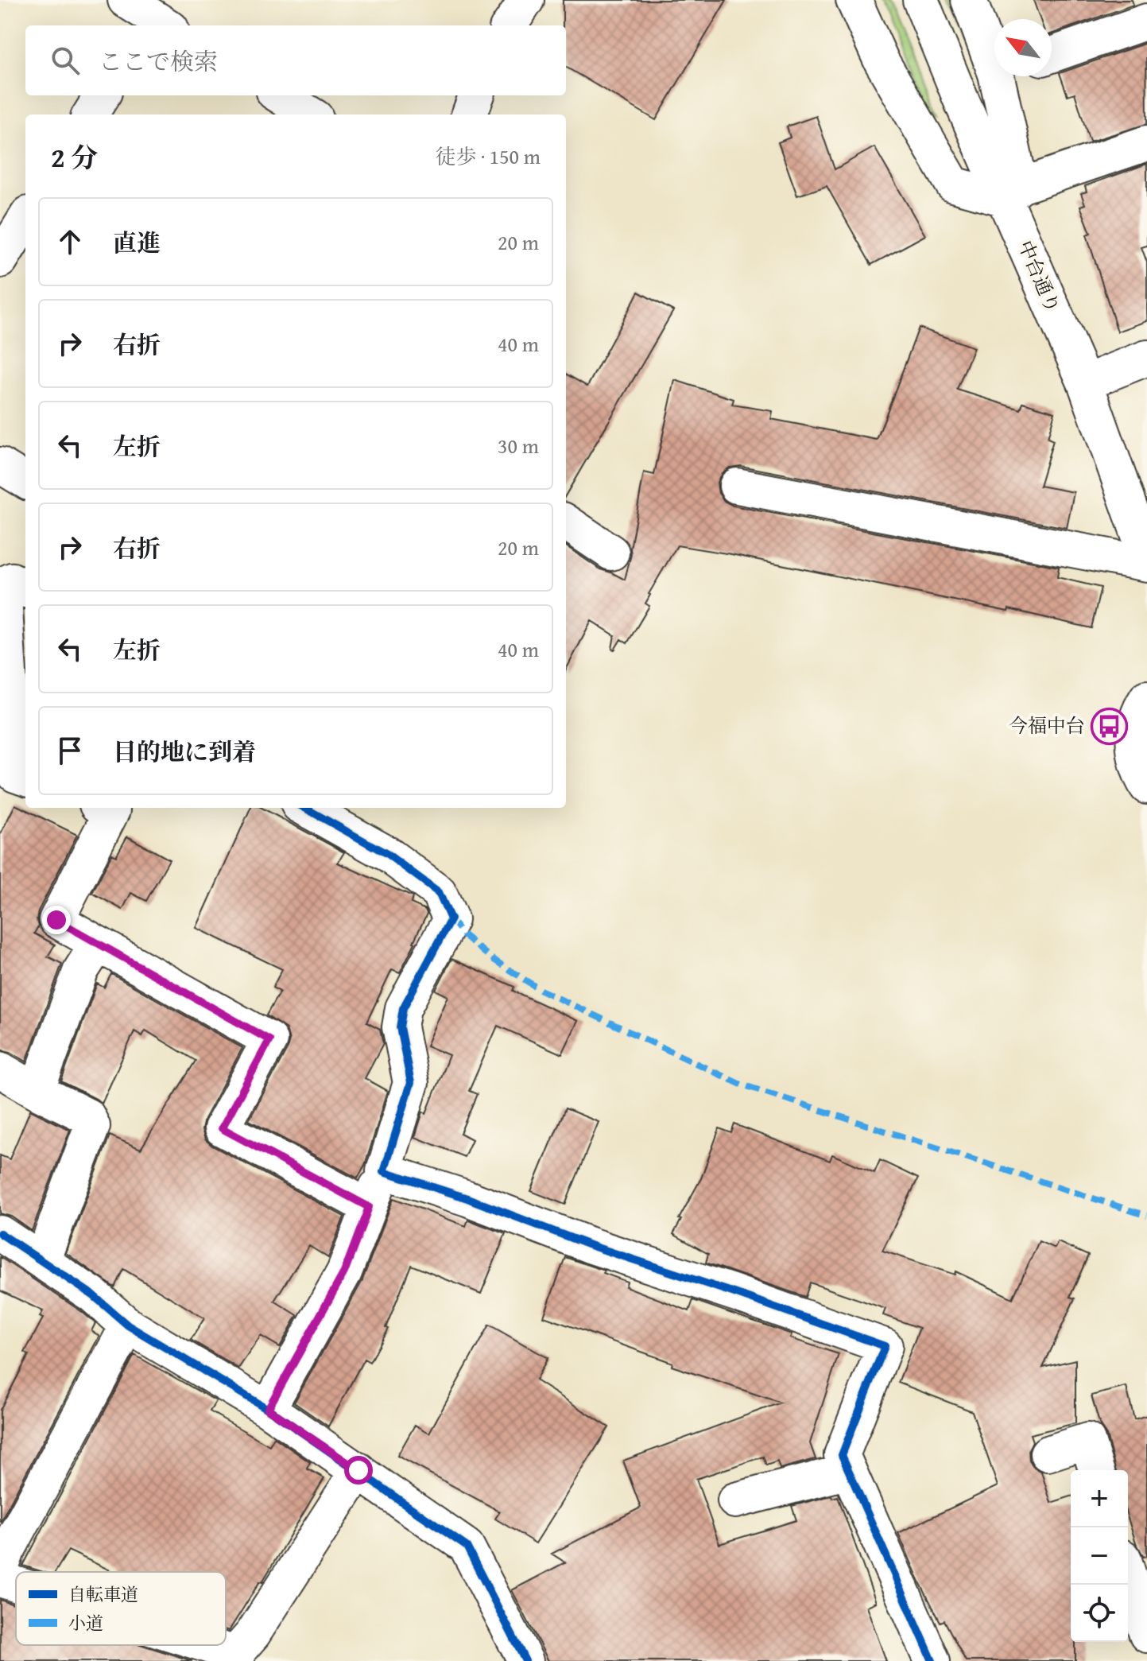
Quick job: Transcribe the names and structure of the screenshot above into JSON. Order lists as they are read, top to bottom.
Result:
{
  "streets": {
    "street": ["中台通り"]
  },
  "places": {
    "bus stop": ["今福中台"]
  },
  "legend": ["自転車道", "小道"],
  "north": "top left",
  "page": {
    "search": "ここで検索",
    "heading": ["2 分", "徒歩 · 150 m"],
    "list": [
      ["直進", "20 m"],
      ["右折", "40 m"],
      ["左折", "30 m"],
      ["右折", "20 m"],
      ["左折", "40 m"],
      "目的地に到着"
    ],
    "map_buttons": ["+", "−"]
  }
}
